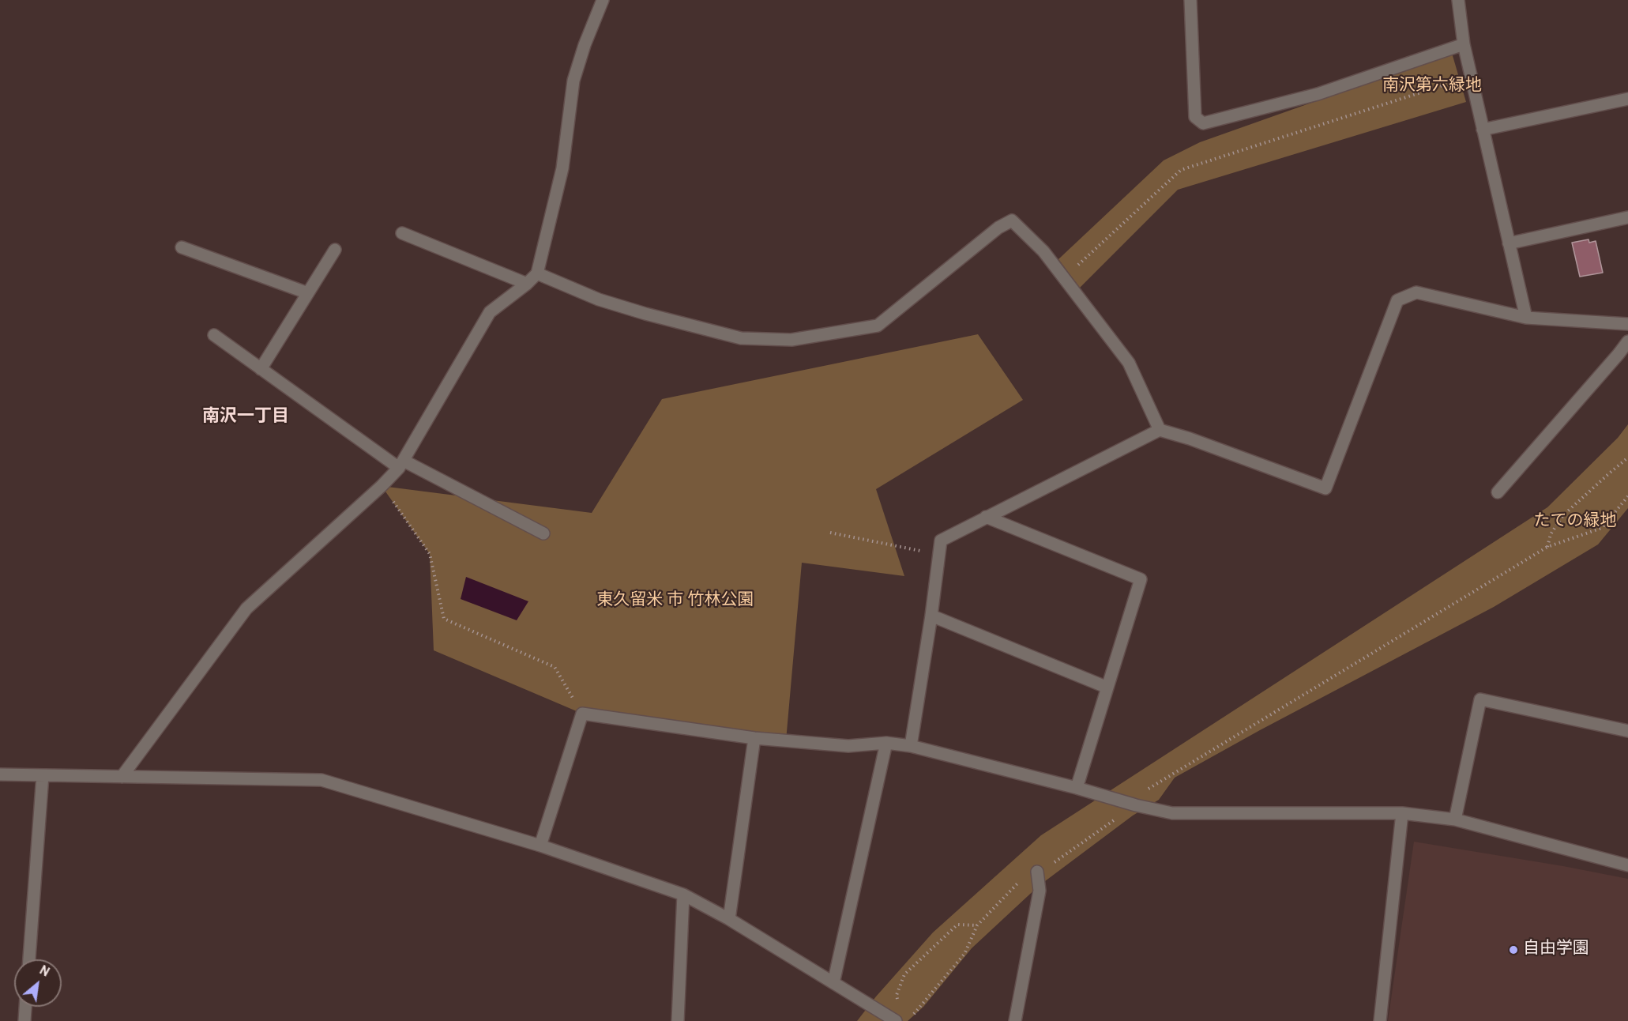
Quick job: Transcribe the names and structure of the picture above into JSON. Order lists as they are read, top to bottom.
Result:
{
  "districts": ["南沢一丁目"],
  "parks": ["南沢第六緑地", "たての緑地", "東久留米 市 竹林公園"],
  "places": ["自由学園"],
  "north": "top right"
}
